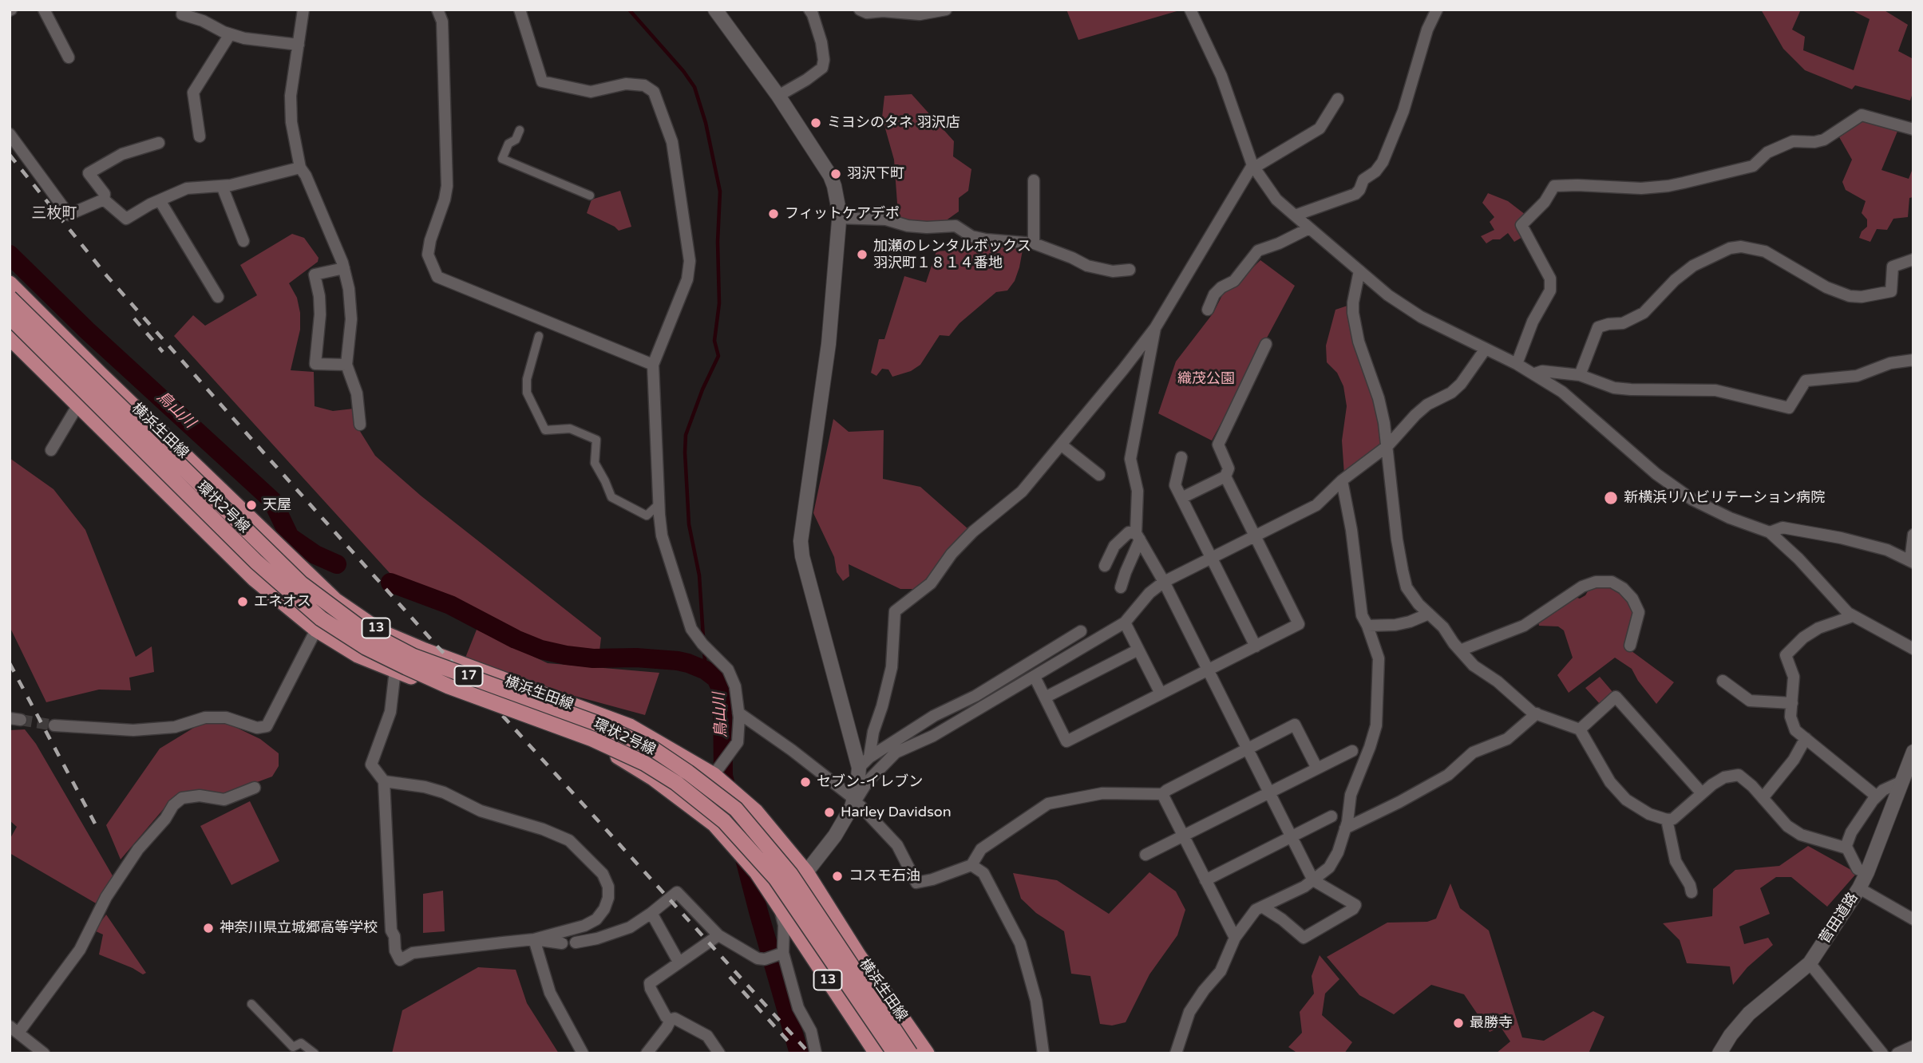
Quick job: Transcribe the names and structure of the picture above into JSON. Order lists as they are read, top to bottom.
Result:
{
  "streets": {
    "main road": [
      "横浜生田線",
      "環状2号線",
      "13",
      "17"
    ],
    "street": ["菅田道路"]
  },
  "districts": ["三枚町"],
  "water": ["鳥山川"],
  "parks": ["織茂公園"],
  "places": [
    "ミヨシのタネ 羽沢店",
    "羽沢下町",
    "フィットケアデポ",
    "加瀬のレンタルボックス 羽沢町１８１４番地",
    "新横浜リハビリテーション病院",
    "天屋",
    "エネオス",
    "セブン-イレブン",
    "Harley Davidson",
    "コスモ石油",
    "神奈川県立城郷高等学校",
    "最勝寺"
  ]
}
